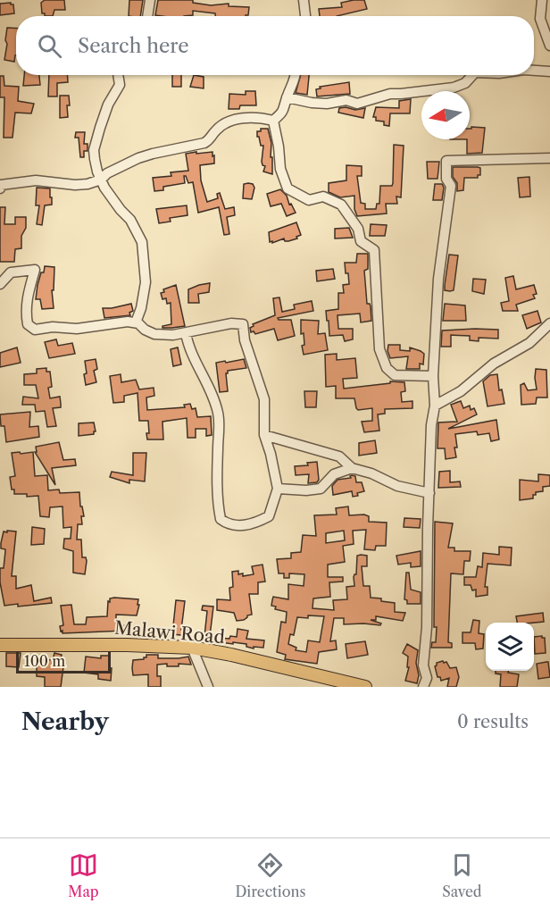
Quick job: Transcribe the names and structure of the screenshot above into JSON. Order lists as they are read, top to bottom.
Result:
{
  "streets": {
    "main road": ["Malawi Road"]
  },
  "scale_bar": "100 m",
  "north": "left",
  "page": {
    "search": "Search here",
    "scale": "100 m",
    "heading": ["Nearby", "0 results"],
    "nav": ["Map", "Directions", "Saved"]
  }
}
